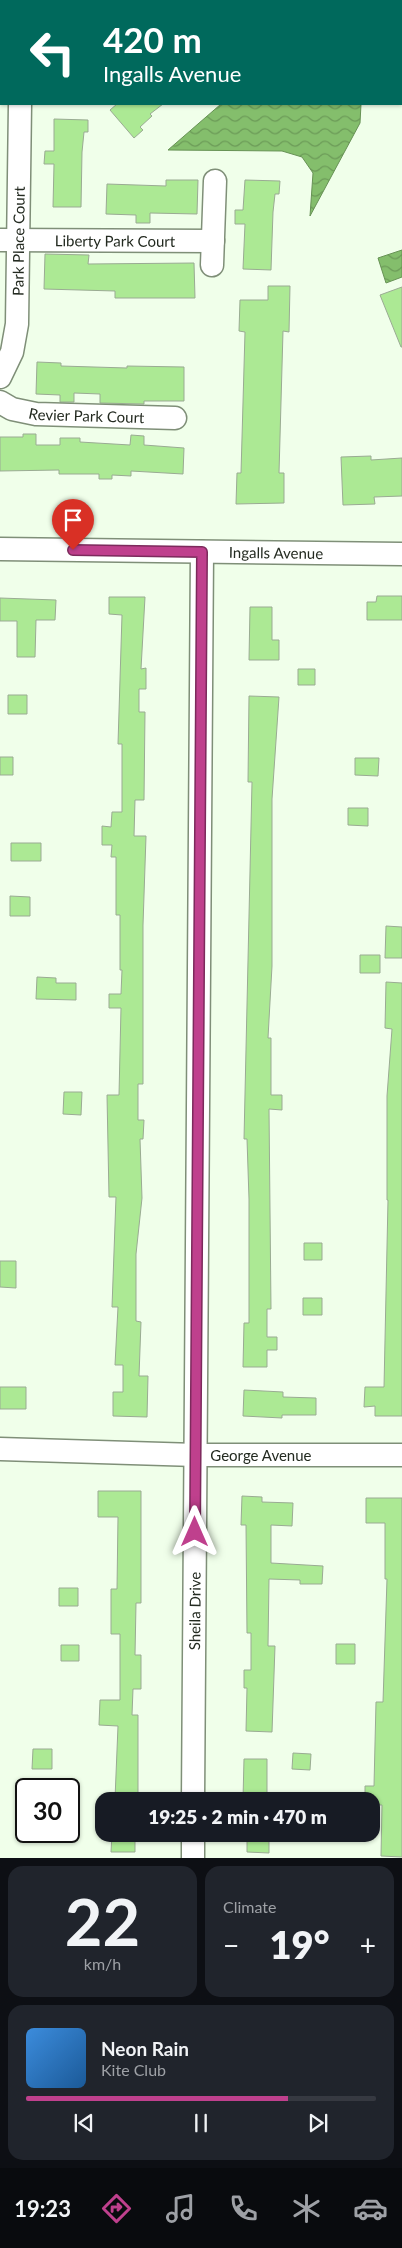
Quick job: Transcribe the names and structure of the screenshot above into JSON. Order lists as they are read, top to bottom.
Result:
{
  "streets": {
    "street": [
      "Liberty Park Court",
      "Park Place Court",
      "Revier Park Court",
      "Ingalls Avenue",
      "George Avenue",
      "Sheila Drive"
    ]
  },
  "crossings": [
    ["Liberty Park Court", "Park Place Court"],
    ["Ingalls Avenue", "Sheila Drive"],
    ["George Avenue", "Sheila Drive"]
  ],
  "page": {
    "turn": ["420 m", "Ingalls Avenue"],
    "limit": "30",
    "trip": "19:25 · 2 min · 470 m",
    "tile": [
      ["22", "km/h"],
      "Climate"
    ],
    "heat": ["−", "19°", "+"],
    "song": ["Neon Rain", "Kite Club"],
    "tabs": "19:23"
  }
}
